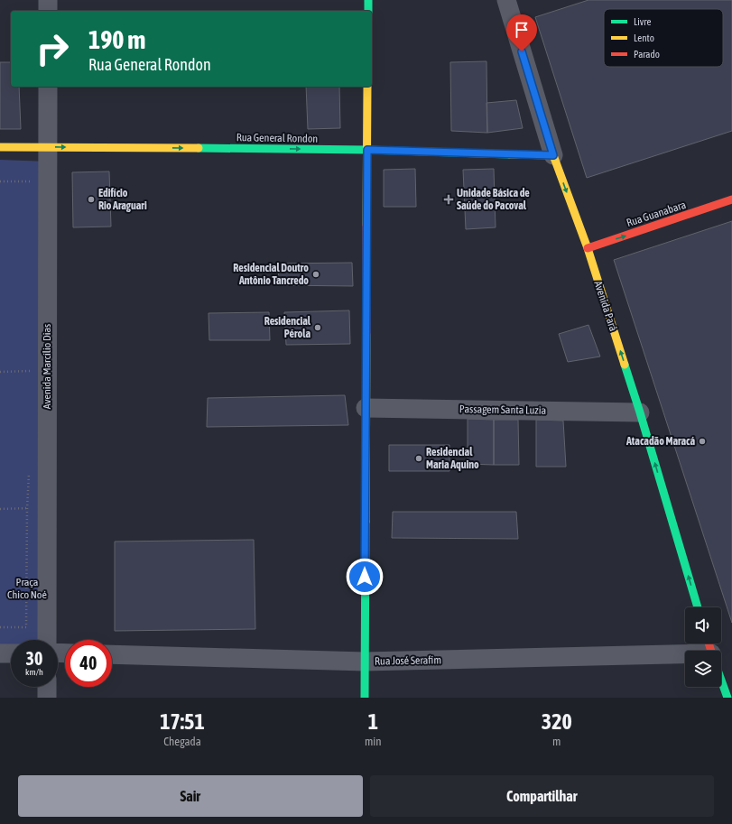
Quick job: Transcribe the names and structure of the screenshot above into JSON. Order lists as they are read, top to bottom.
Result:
{
  "streets": {
    "street": [
      "Rua General Rondon",
      "Rua Guanabara",
      "Avenida Pará",
      "Avenida Marcílio Dias",
      "Passagem Santa Luzia",
      "Rua José Serafim"
    ]
  },
  "crossings": [
    ["Rua General Rondon", "Avenida Pará"],
    ["Rua General Rondon", "Avenida Marcílio Dias"],
    ["Rua Guanabara", "Avenida Pará"],
    ["Avenida Pará", "Passagem Santa Luzia"]
  ],
  "one_way": ["Rua General Rondon", "Rua Guanabara"],
  "parks": ["Praça Chico Noé"],
  "places": {
    "other": [
      "Edifício Rio Araguari",
      "Residencial Doutro Antônio Tancredo",
      "Residencial Pérola",
      "Atacadão Maracá",
      "Residencial Maria Aquino"
    ],
    "health": ["Unidade Básica de Saúde do Pacoval"]
  },
  "legend": ["Livre", "Lento", "Parado"],
  "page": {
    "turn": ["190 m", "Rua General Rondon"],
    "speed": "30 km/h",
    "limit": "40",
    "eta": [
      "17:51",
      "Chegada",
      "1",
      "min",
      "320",
      "m"
    ],
    "buttons": ["Sair", "Compartilhar"]
  }
}
